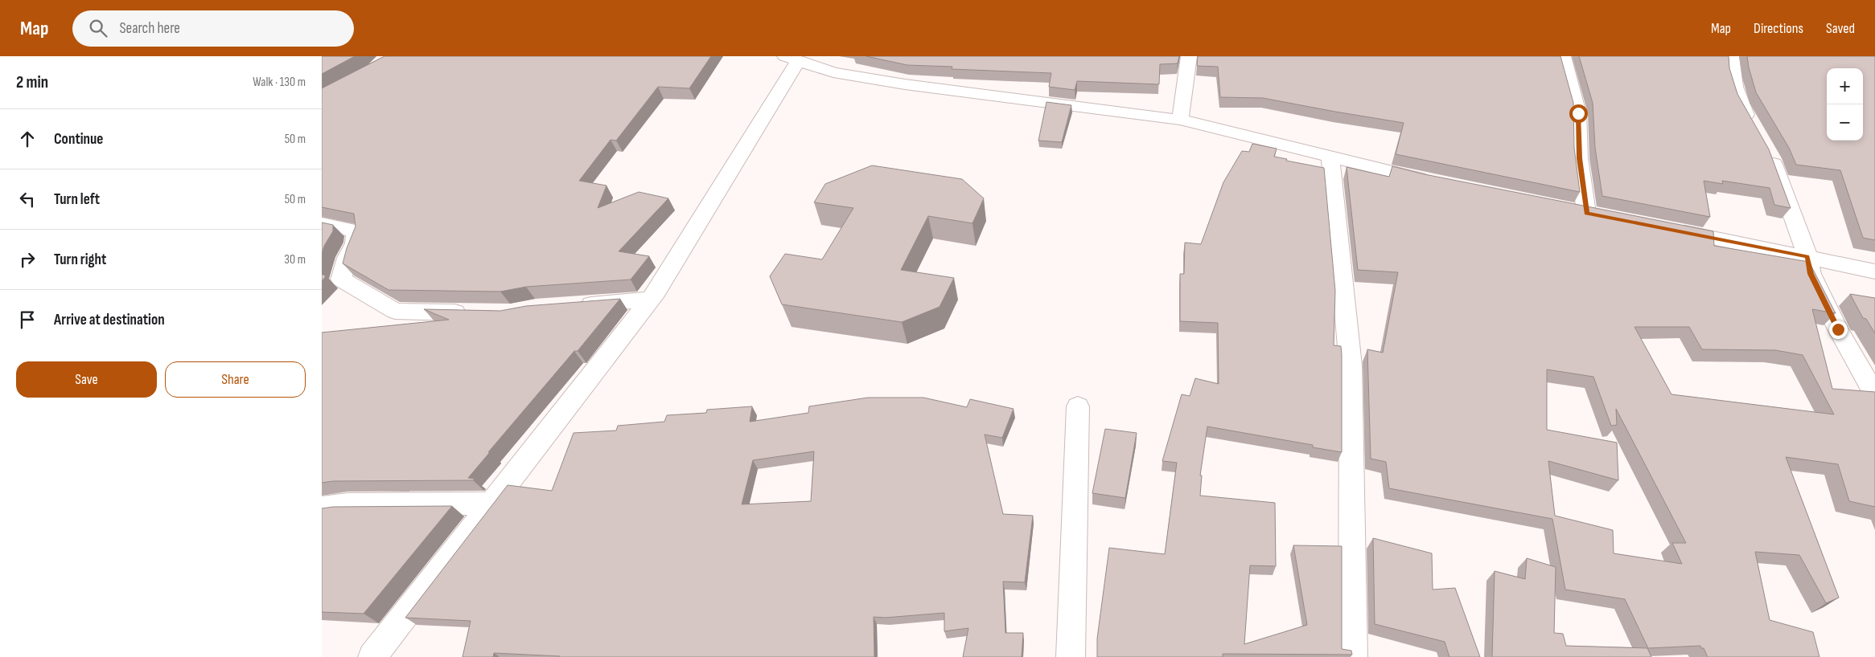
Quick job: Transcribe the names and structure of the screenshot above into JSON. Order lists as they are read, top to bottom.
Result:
{
  "page": {
    "header": "Map",
    "search": "Search here",
    "nav": ["Map", "Directions", "Saved"],
    "heading": ["2 min", "Walk · 130 m"],
    "map_buttons": ["+", "−"],
    "list": [
      ["Continue", "50 m"],
      ["Turn left", "50 m"],
      ["Turn right", "30 m"],
      "Arrive at destination"
    ],
    "buttons": ["Save", "Share"]
  }
}
